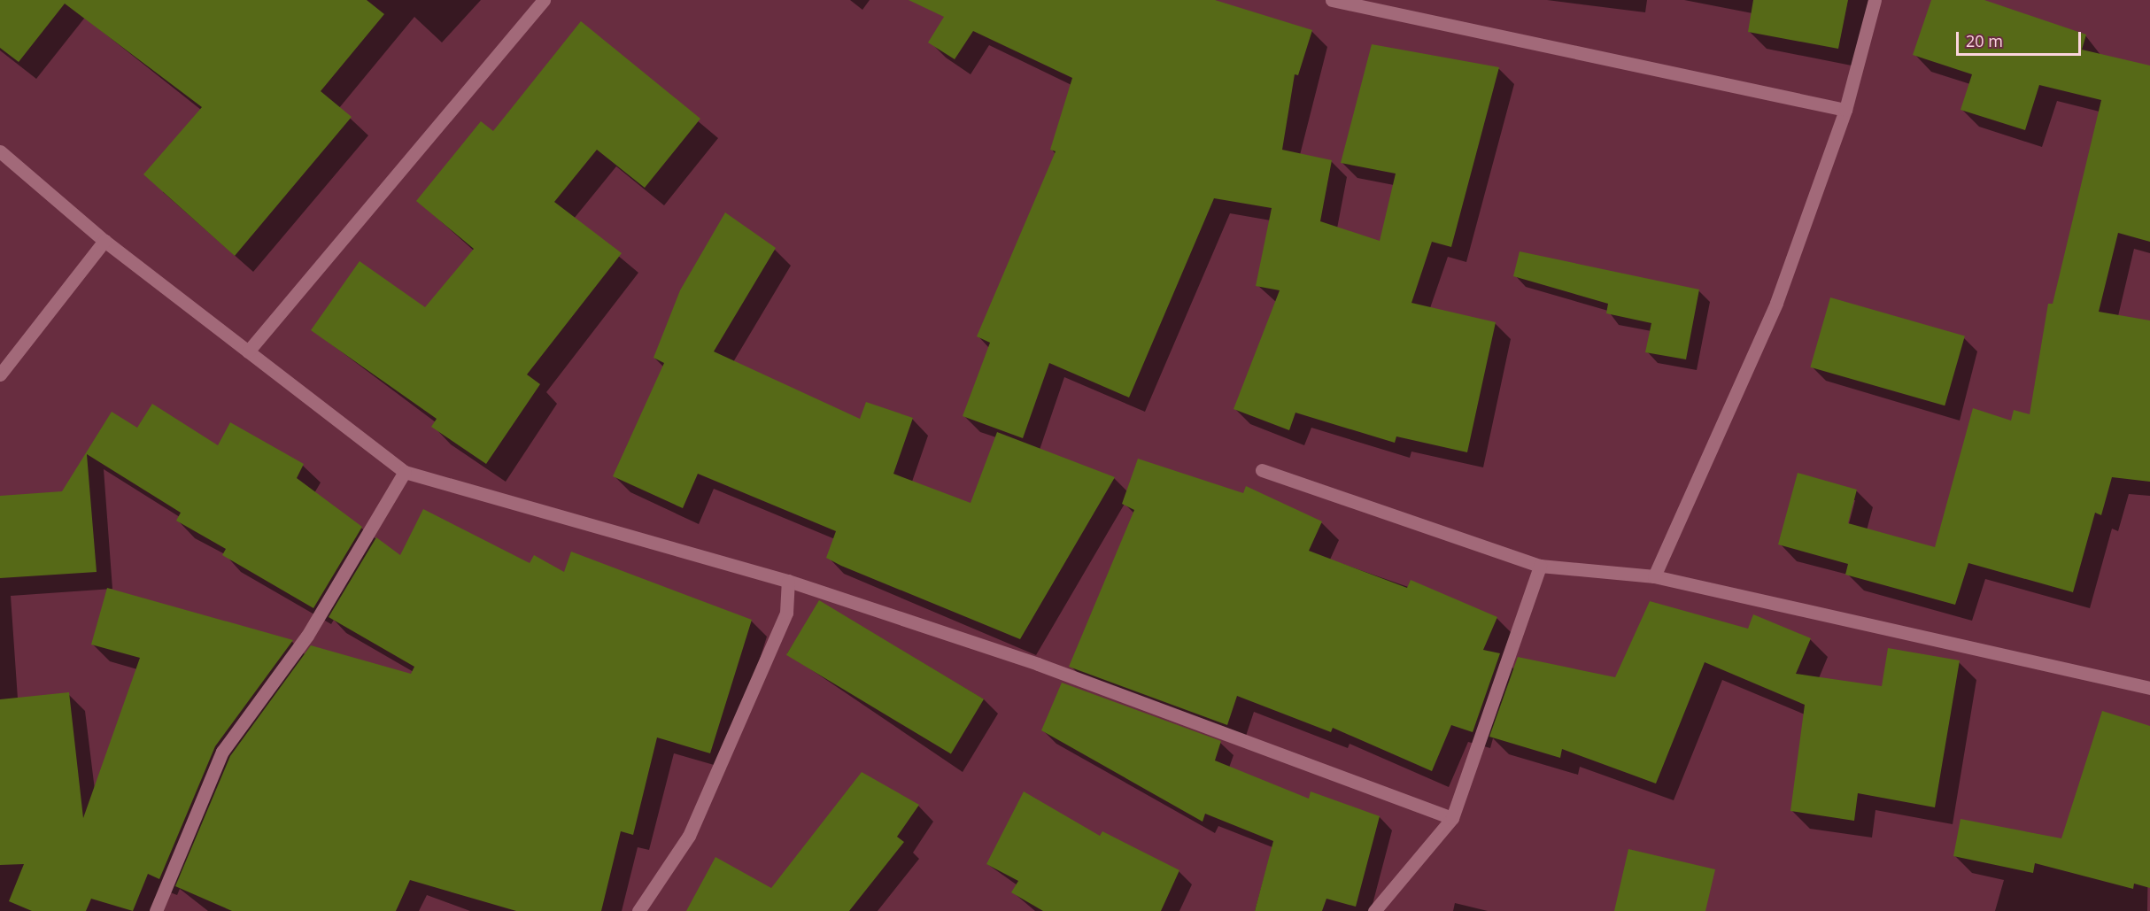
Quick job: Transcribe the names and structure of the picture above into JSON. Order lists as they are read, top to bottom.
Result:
{
  "scale_bar": "20 m"
}
